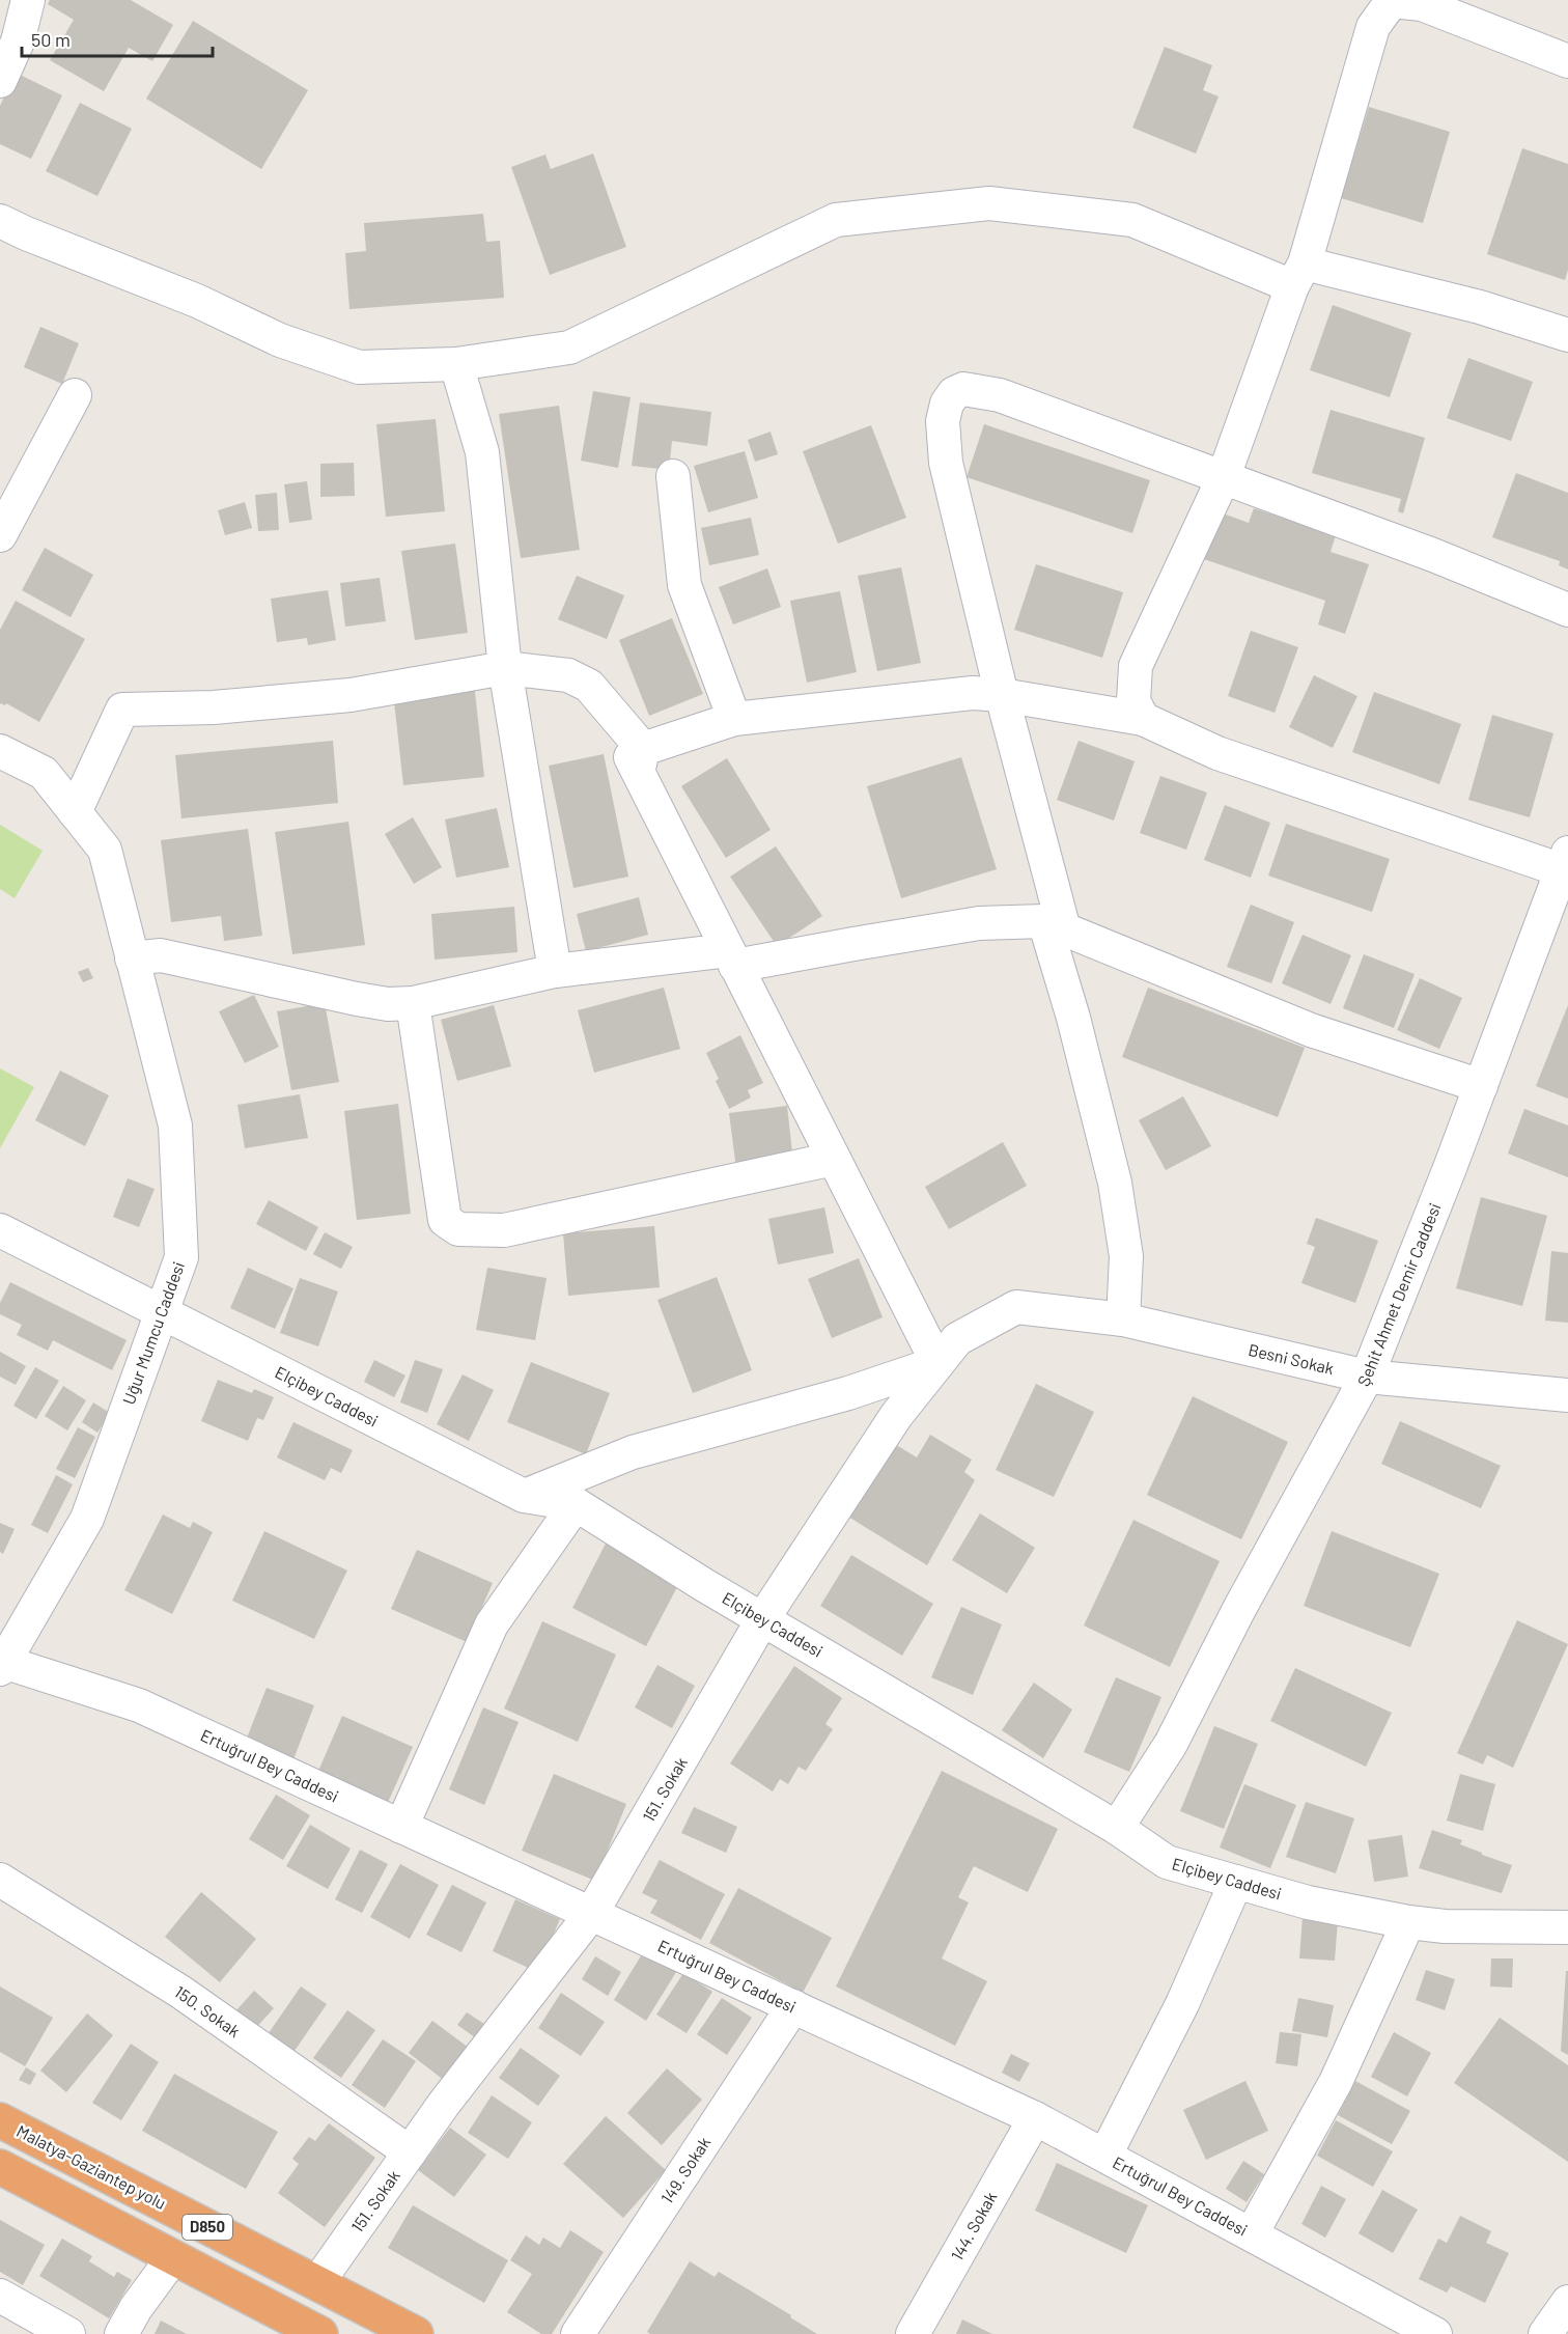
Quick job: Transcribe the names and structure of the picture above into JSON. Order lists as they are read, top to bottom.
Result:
{
  "streets": {
    "highway": ["Malatya-Gaziantep yolu", "D850"],
    "street": [
      "Şehit Ahmet Demir Caddesi",
      "Uğur Mumcu Caddesi",
      "Besni Sokak",
      "Elçibey Caddesi",
      "Ertuğrul Bey Caddesi",
      "151. Sokak",
      "150. Sokak",
      "149. Sokak",
      "144. Sokak"
    ]
  },
  "crossings": [
    ["Şehit Ahmet Demir Caddesi", "Besni Sokak"],
    ["Şehit Ahmet Demir Caddesi", "Elçibey Caddesi"],
    ["Uğur Mumcu Caddesi", "Elçibey Caddesi"],
    ["Uğur Mumcu Caddesi", "Ertuğrul Bey Caddesi"],
    ["Besni Sokak", "151. Sokak"],
    ["Elçibey Caddesi", "151. Sokak"],
    ["Ertuğrul Bey Caddesi", "151. Sokak"],
    ["Ertuğrul Bey Caddesi", "149. Sokak"],
    ["Ertuğrul Bey Caddesi", "144. Sokak"],
    ["151. Sokak", "150. Sokak"],
    ["151. Sokak", "Malatya-Gaziantep yolu"]
  ],
  "scale_bar": "50 m"
}
